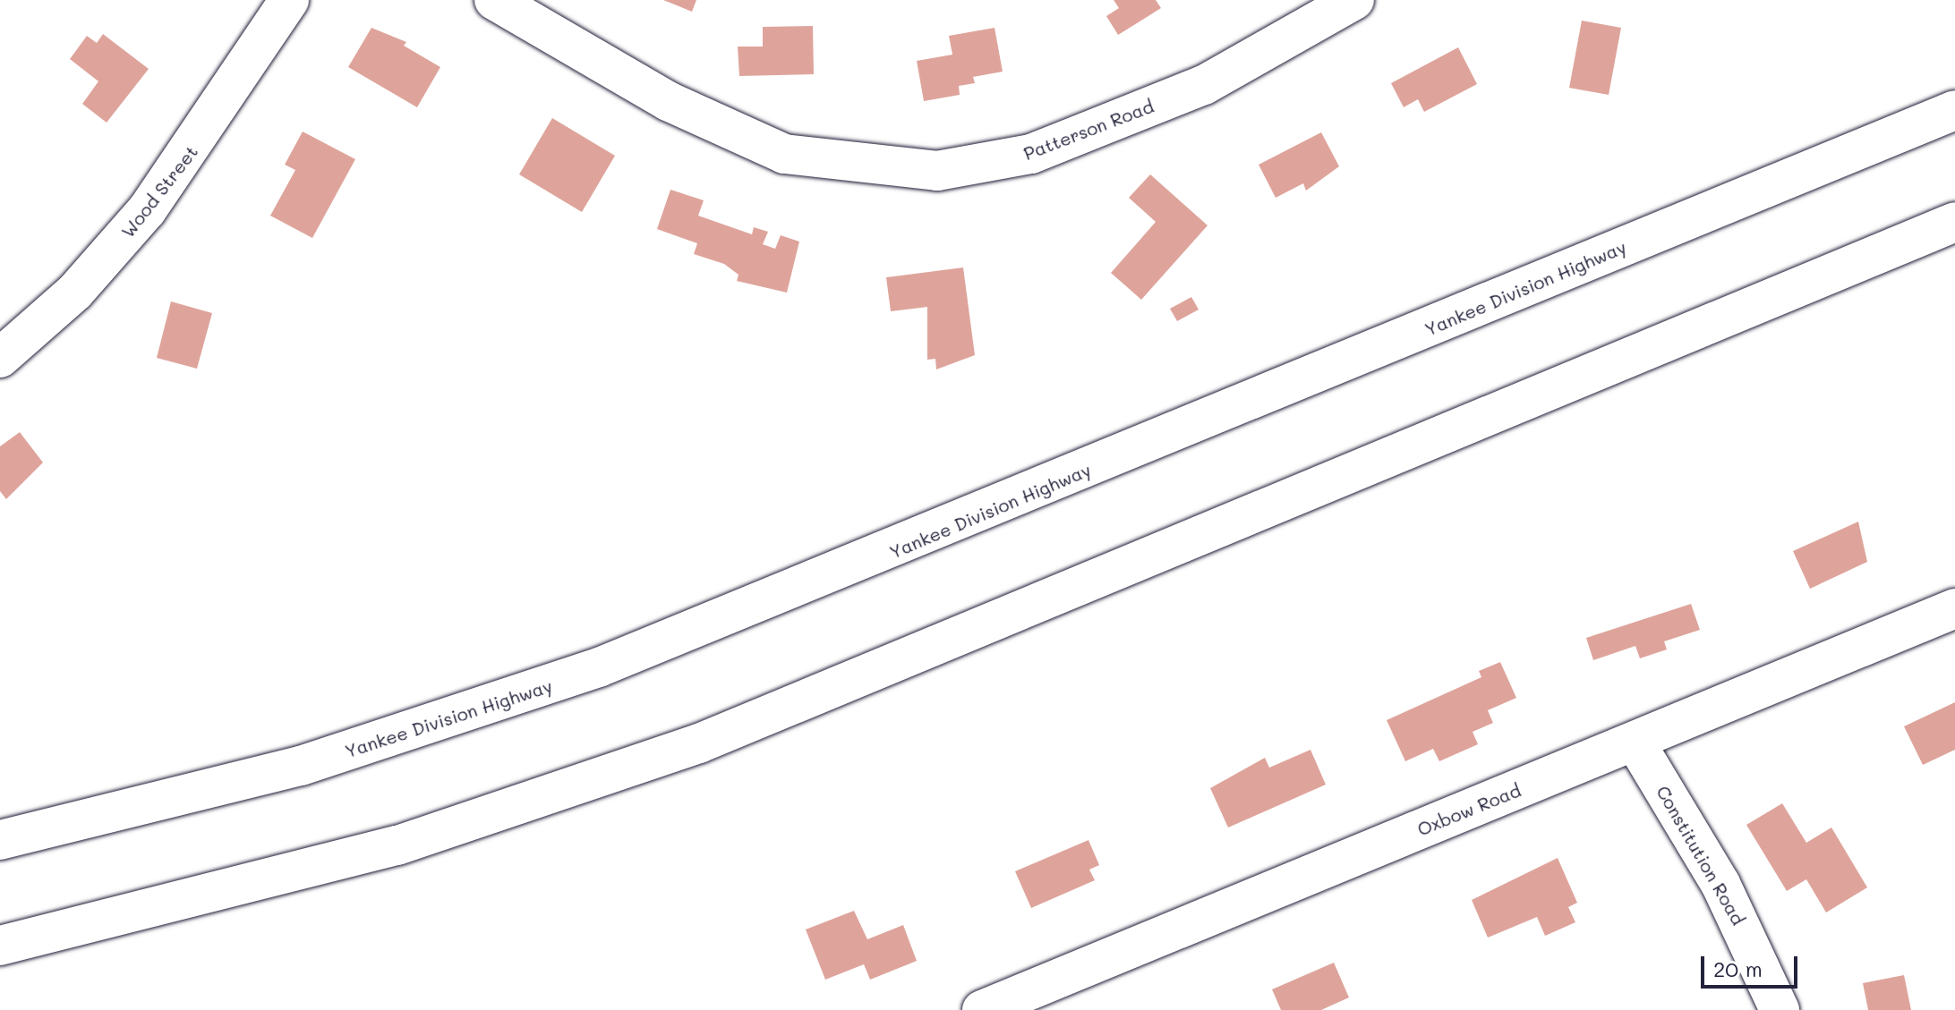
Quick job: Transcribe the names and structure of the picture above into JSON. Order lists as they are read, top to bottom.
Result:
{
  "streets": {
    "main road": [
      "Patterson Road",
      "Wood Street",
      "Yankee Division Highway",
      "Oxbow Road",
      "Constitution Road"
    ]
  },
  "crossings": [
    ["Oxbow Road", "Constitution Road"]
  ],
  "scale_bar": "20 m"
}
